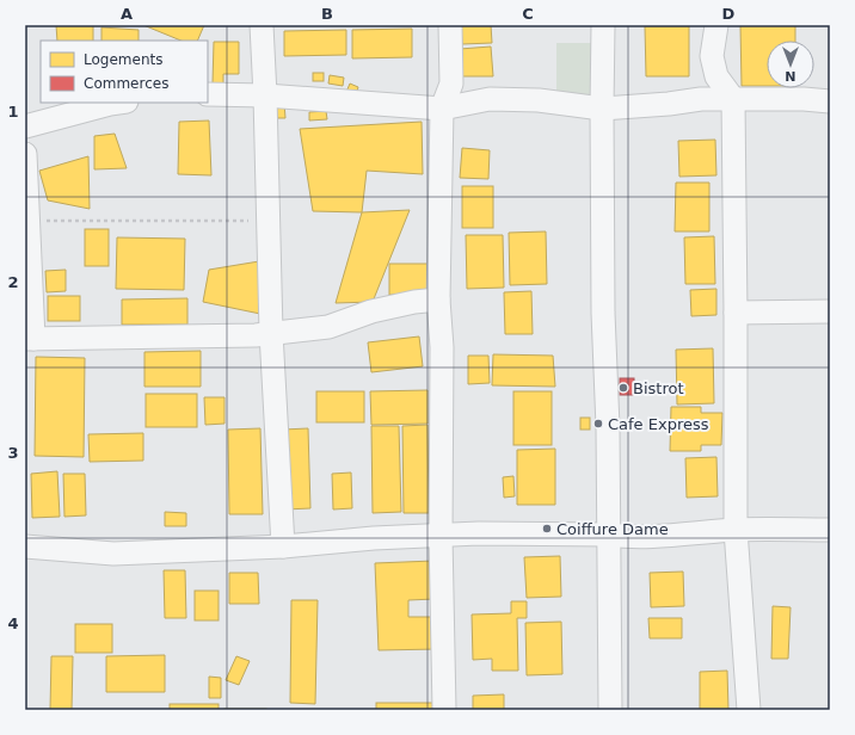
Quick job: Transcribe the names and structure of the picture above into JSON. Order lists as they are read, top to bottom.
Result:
{
  "places": ["Bistrot", "Cafe Express", "Coiffure Dame"],
  "legend": ["Logements", "Commerces"],
  "north": "bottom",
  "grid": {
    "columns": [
      "A",
      "B",
      "C",
      "D"
    ],
    "rows": [
      "1",
      "2",
      "3",
      "4"
    ]
  }
}
